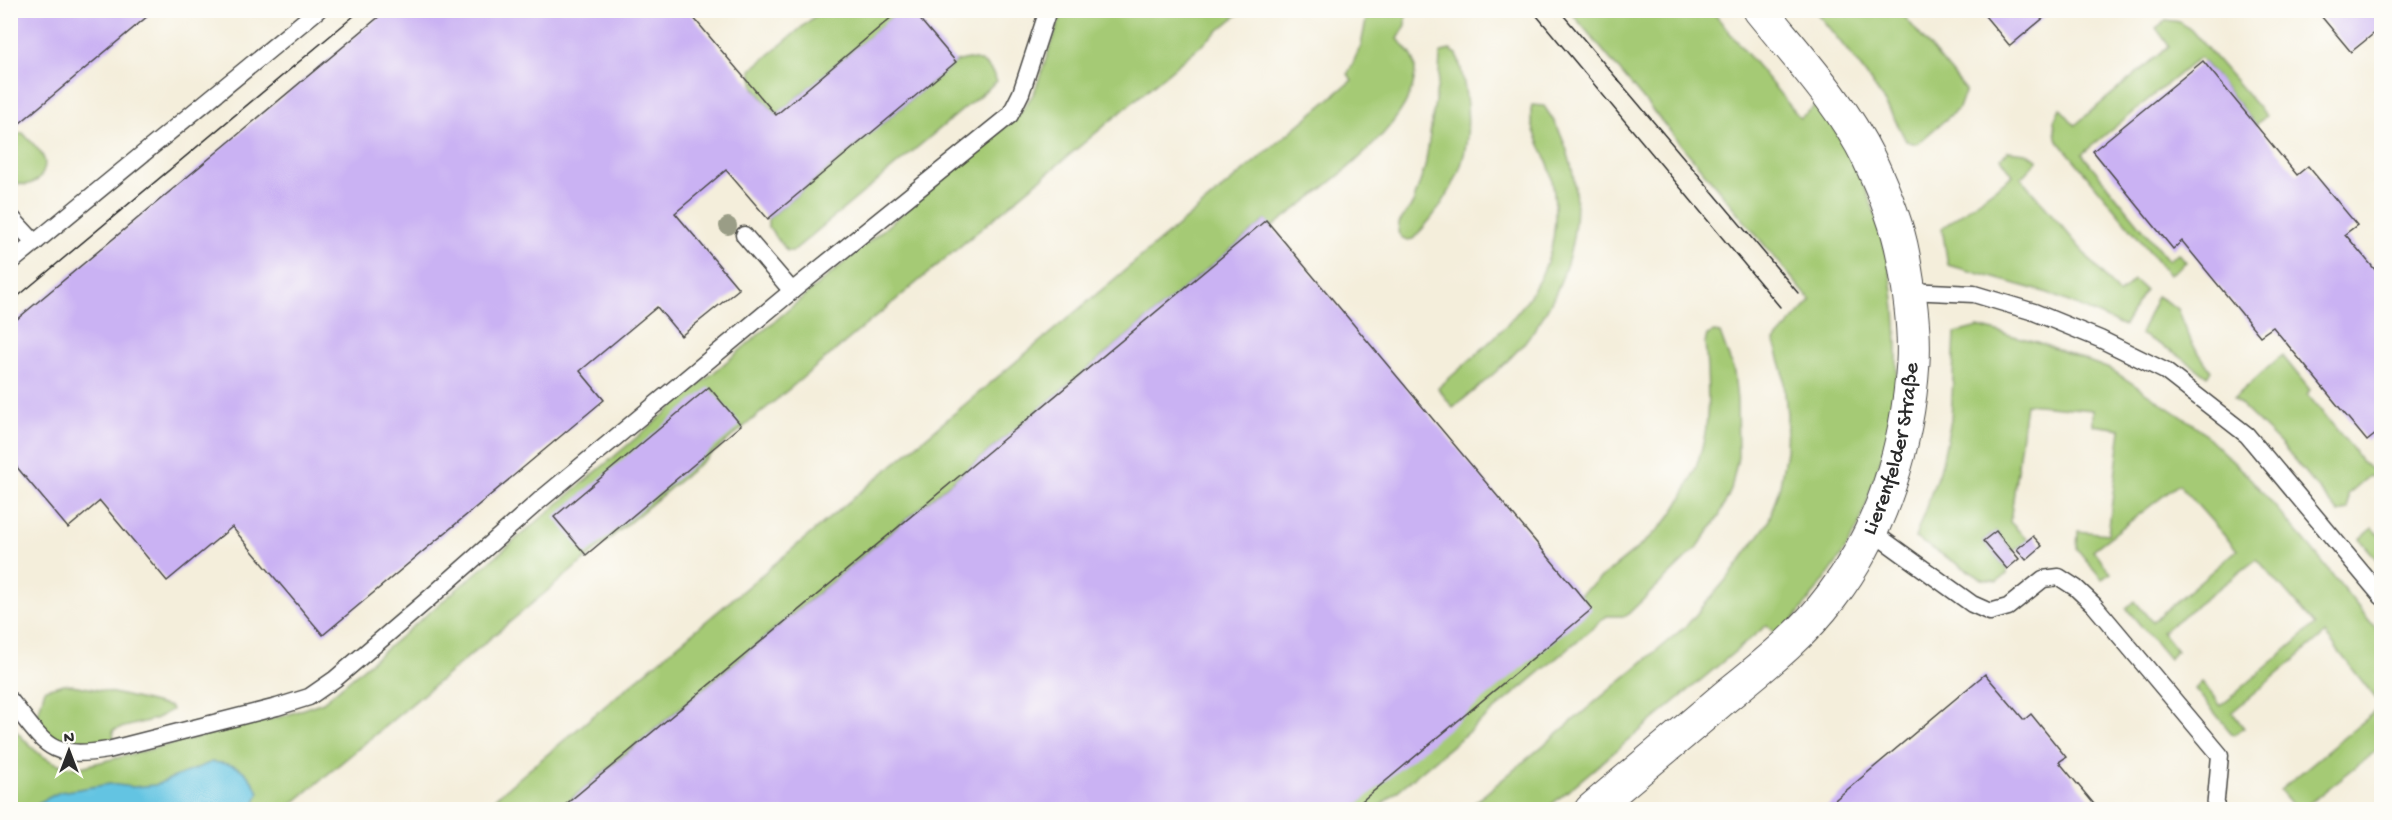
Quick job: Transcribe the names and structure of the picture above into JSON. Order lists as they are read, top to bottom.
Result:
{
  "streets": {
    "street": ["Lierenfelder Straße"]
  },
  "north": "top"
}
